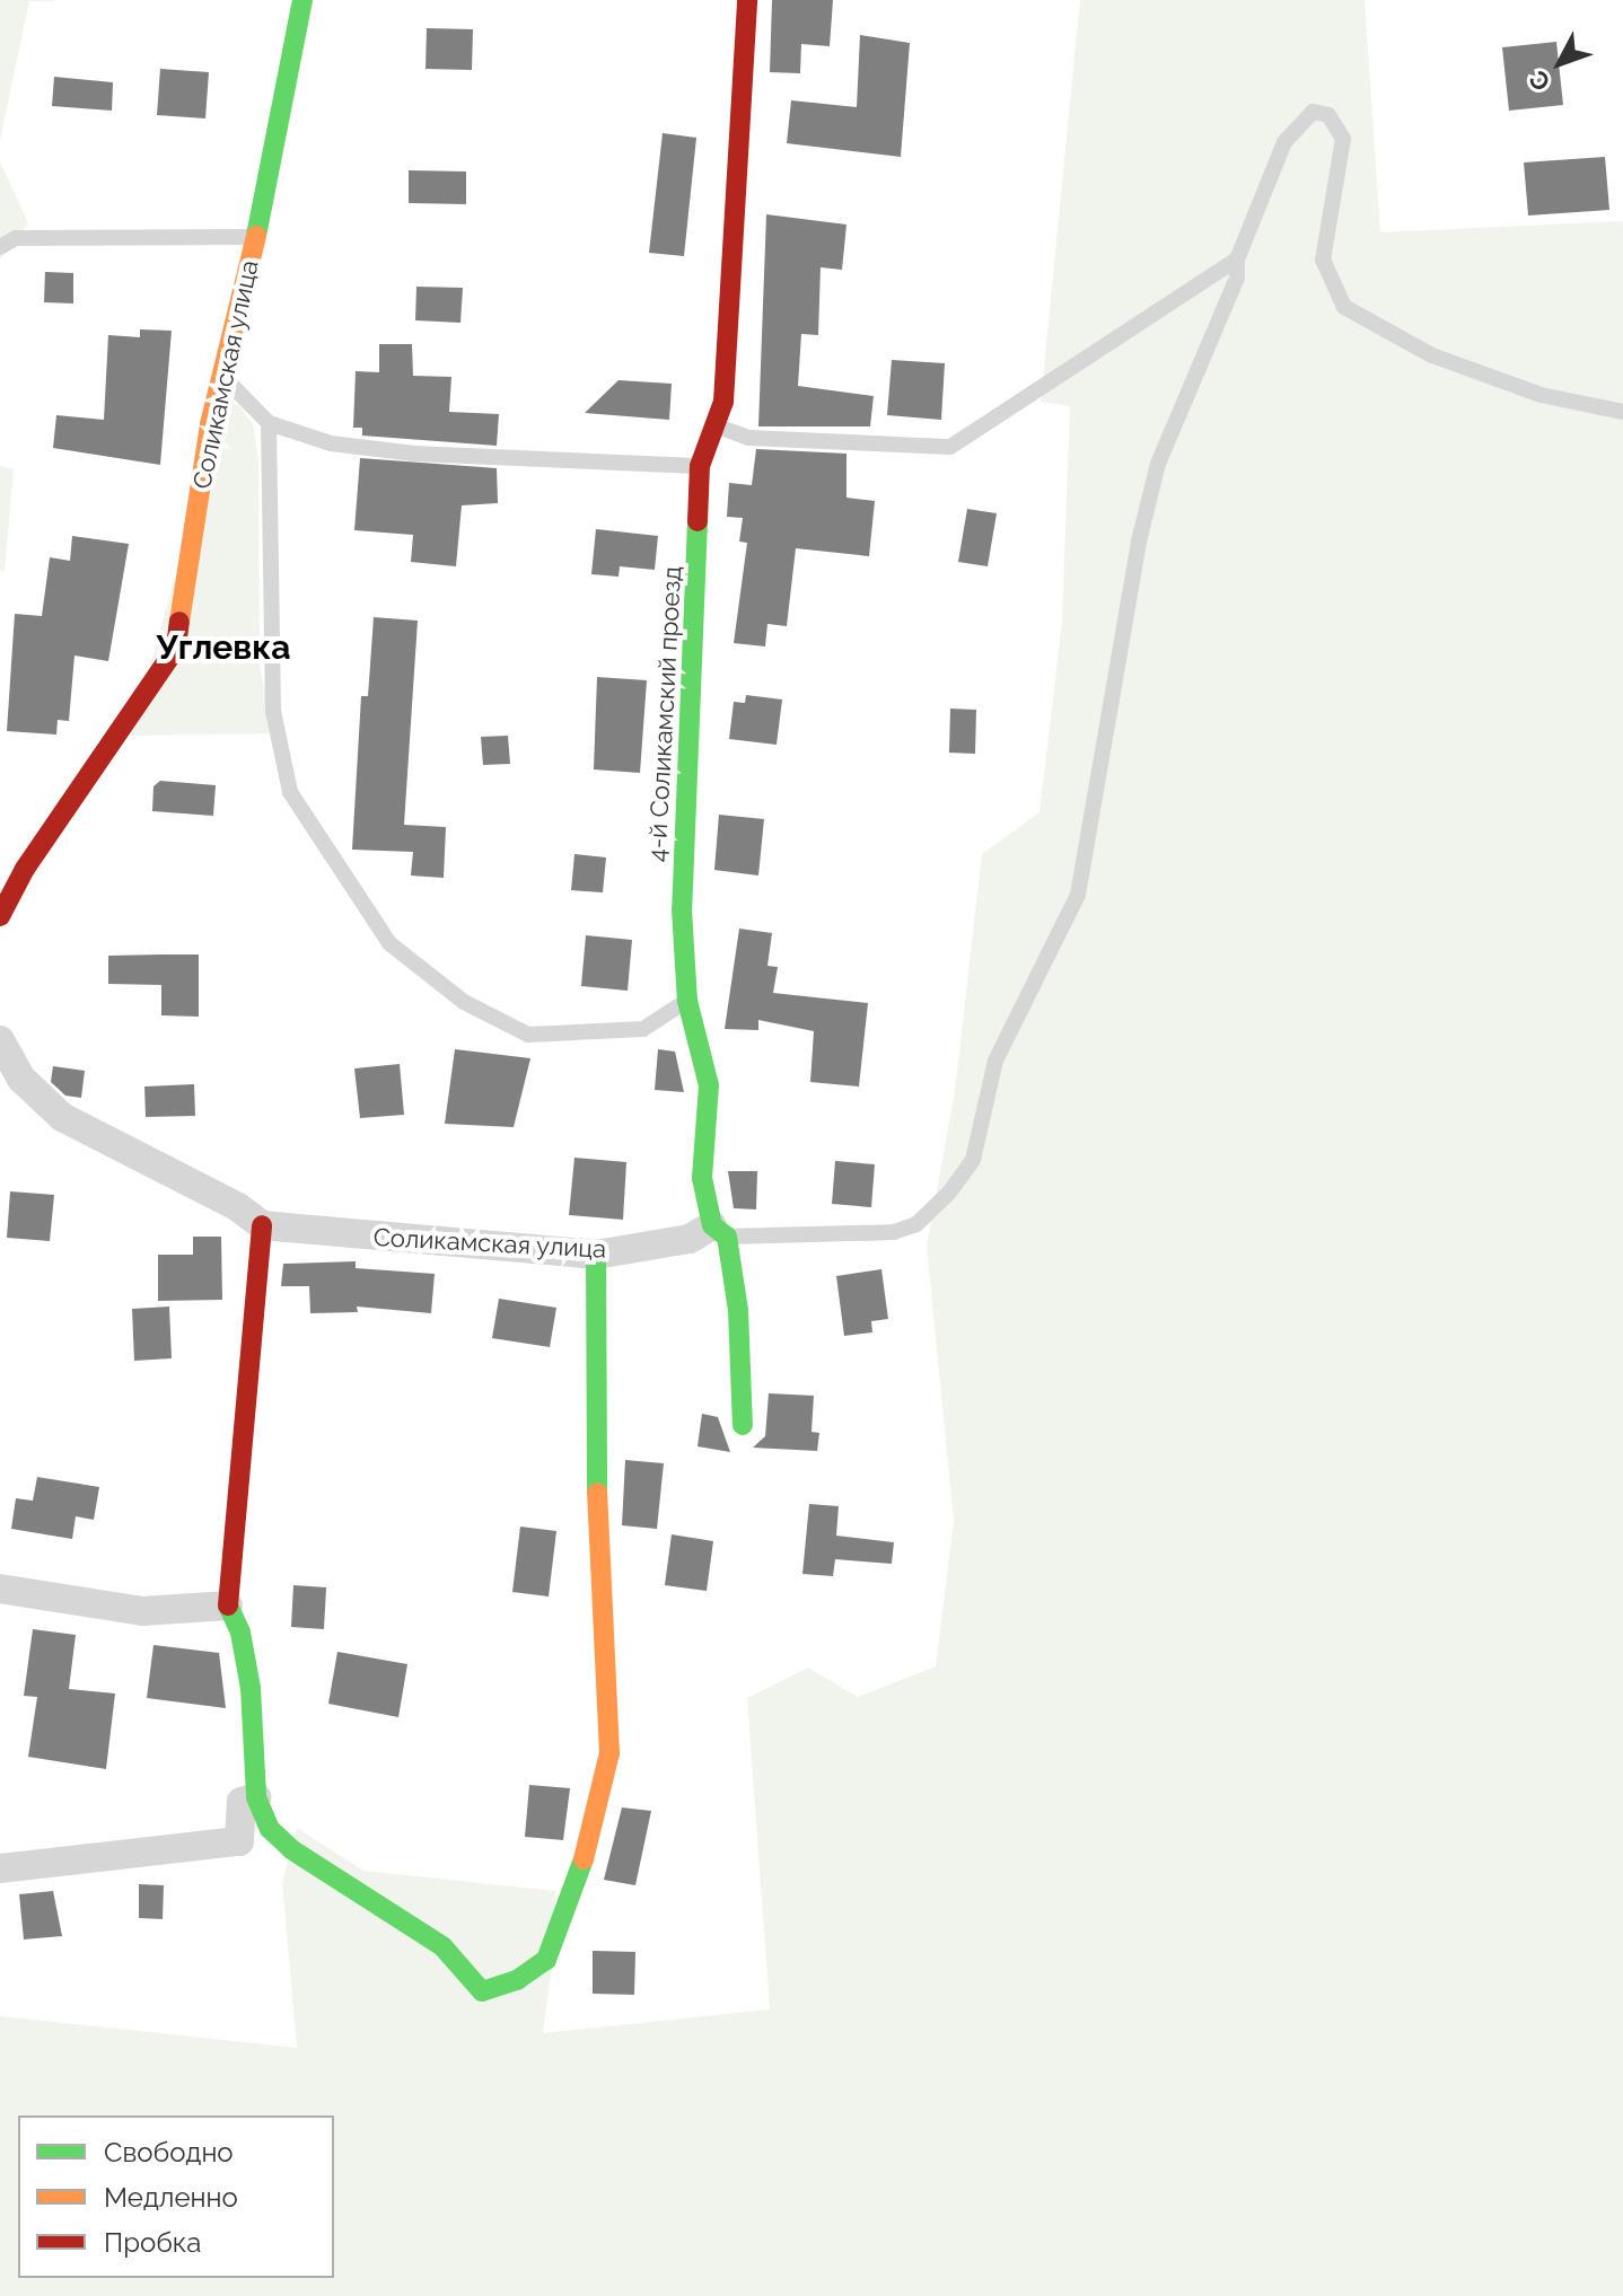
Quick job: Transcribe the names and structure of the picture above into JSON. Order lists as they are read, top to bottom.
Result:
{
  "streets": {
    "street": ["Соликамская улица", "4-й Соликамский проезд"]
  },
  "crossings": [
    ["Соликамская улица", "4-й Соликамский проезд"]
  ],
  "districts": ["Углевка"],
  "legend": ["Свободно", "Медленно", "Пробка"],
  "north": "bottom left"
}
